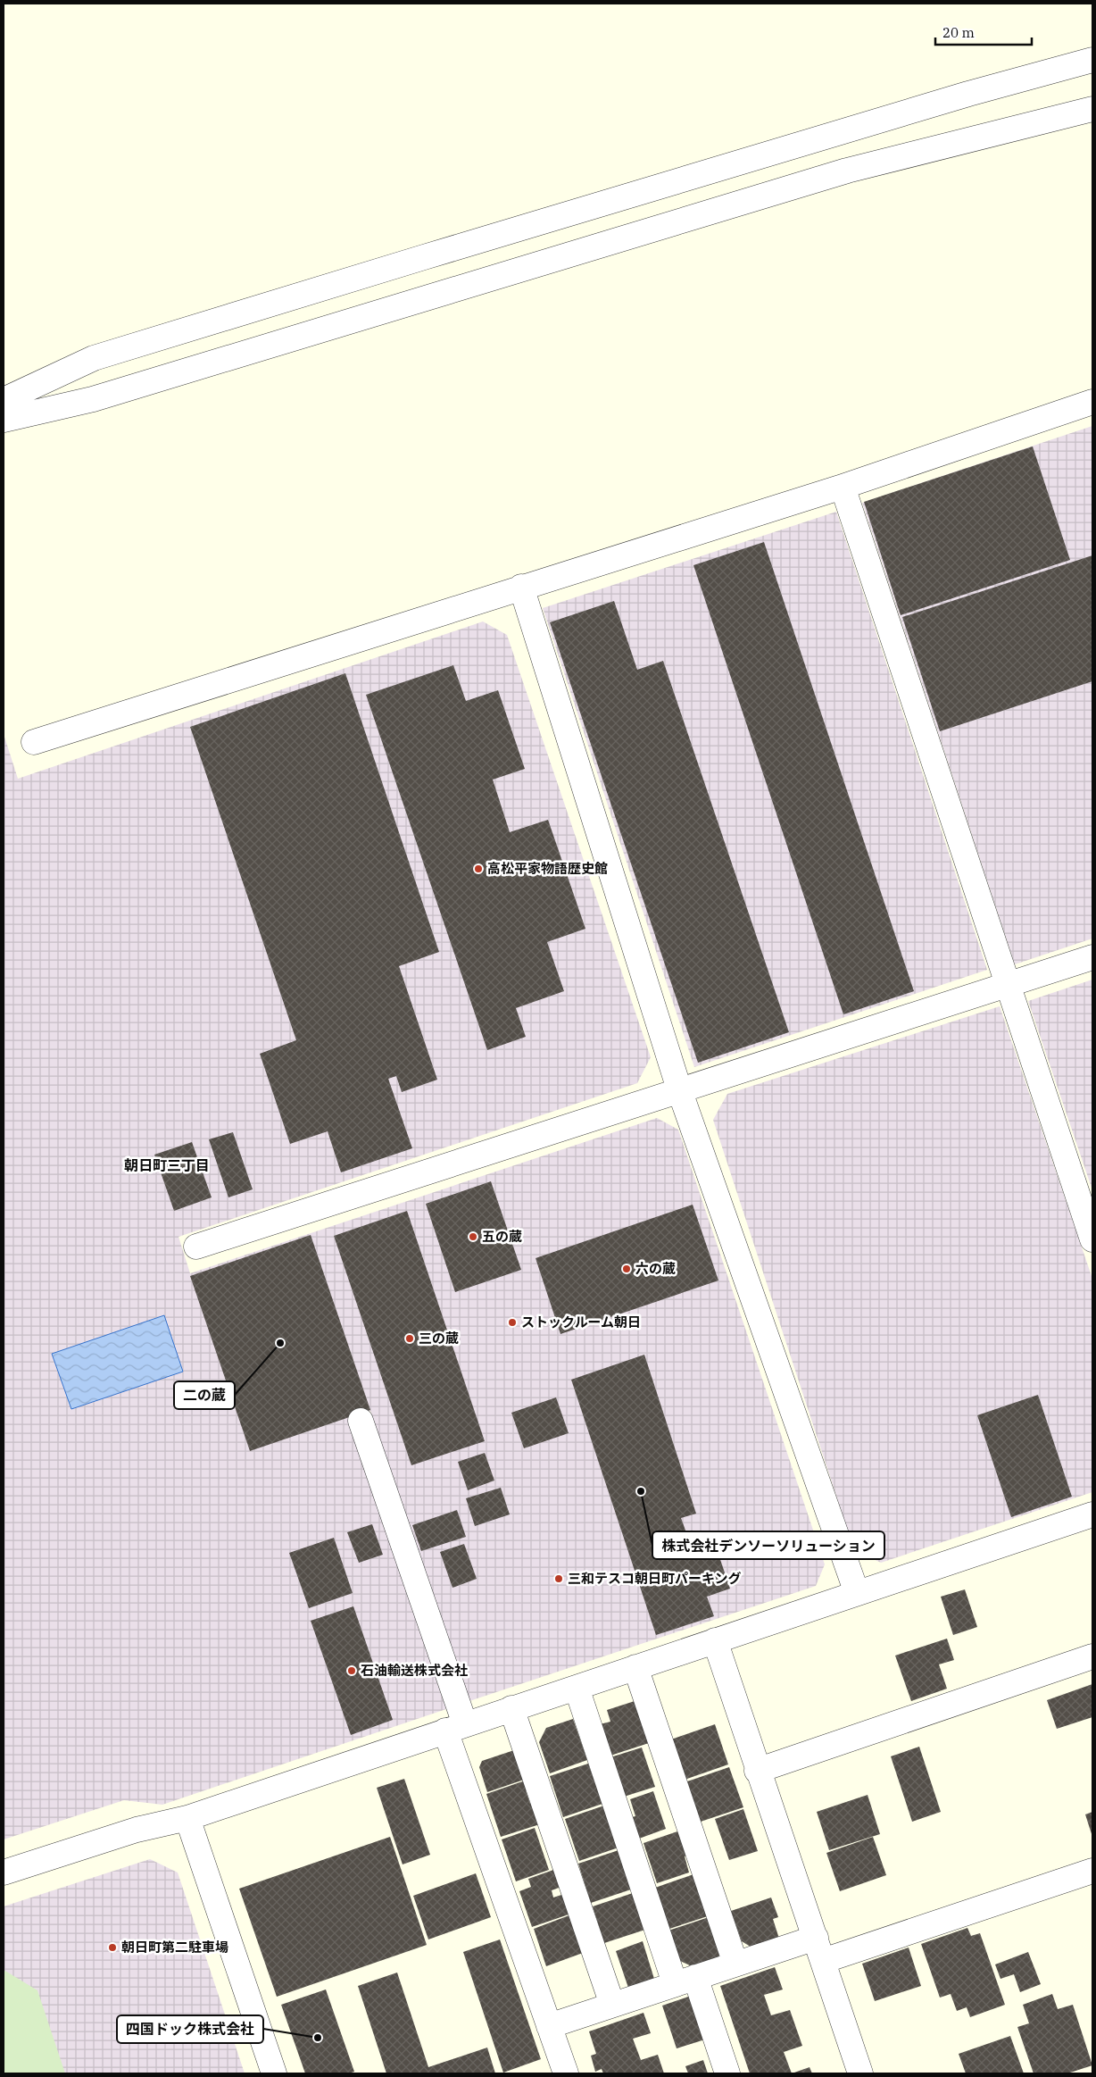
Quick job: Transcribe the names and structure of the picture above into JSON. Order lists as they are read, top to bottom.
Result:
{
  "districts": ["朝日町三丁目"],
  "places": [
    "高松平家物語歴史館",
    "五の蔵",
    "六の蔵",
    "ストックルーム朝日",
    "三の蔵",
    "二の蔵",
    "株式会社デンソーソリューション",
    "三和テスコ朝日町パーキング",
    "石油輸送株式会社",
    "朝日町第二駐車場",
    "四国ドック株式会社"
  ],
  "scale_bar": "20 m"
}
